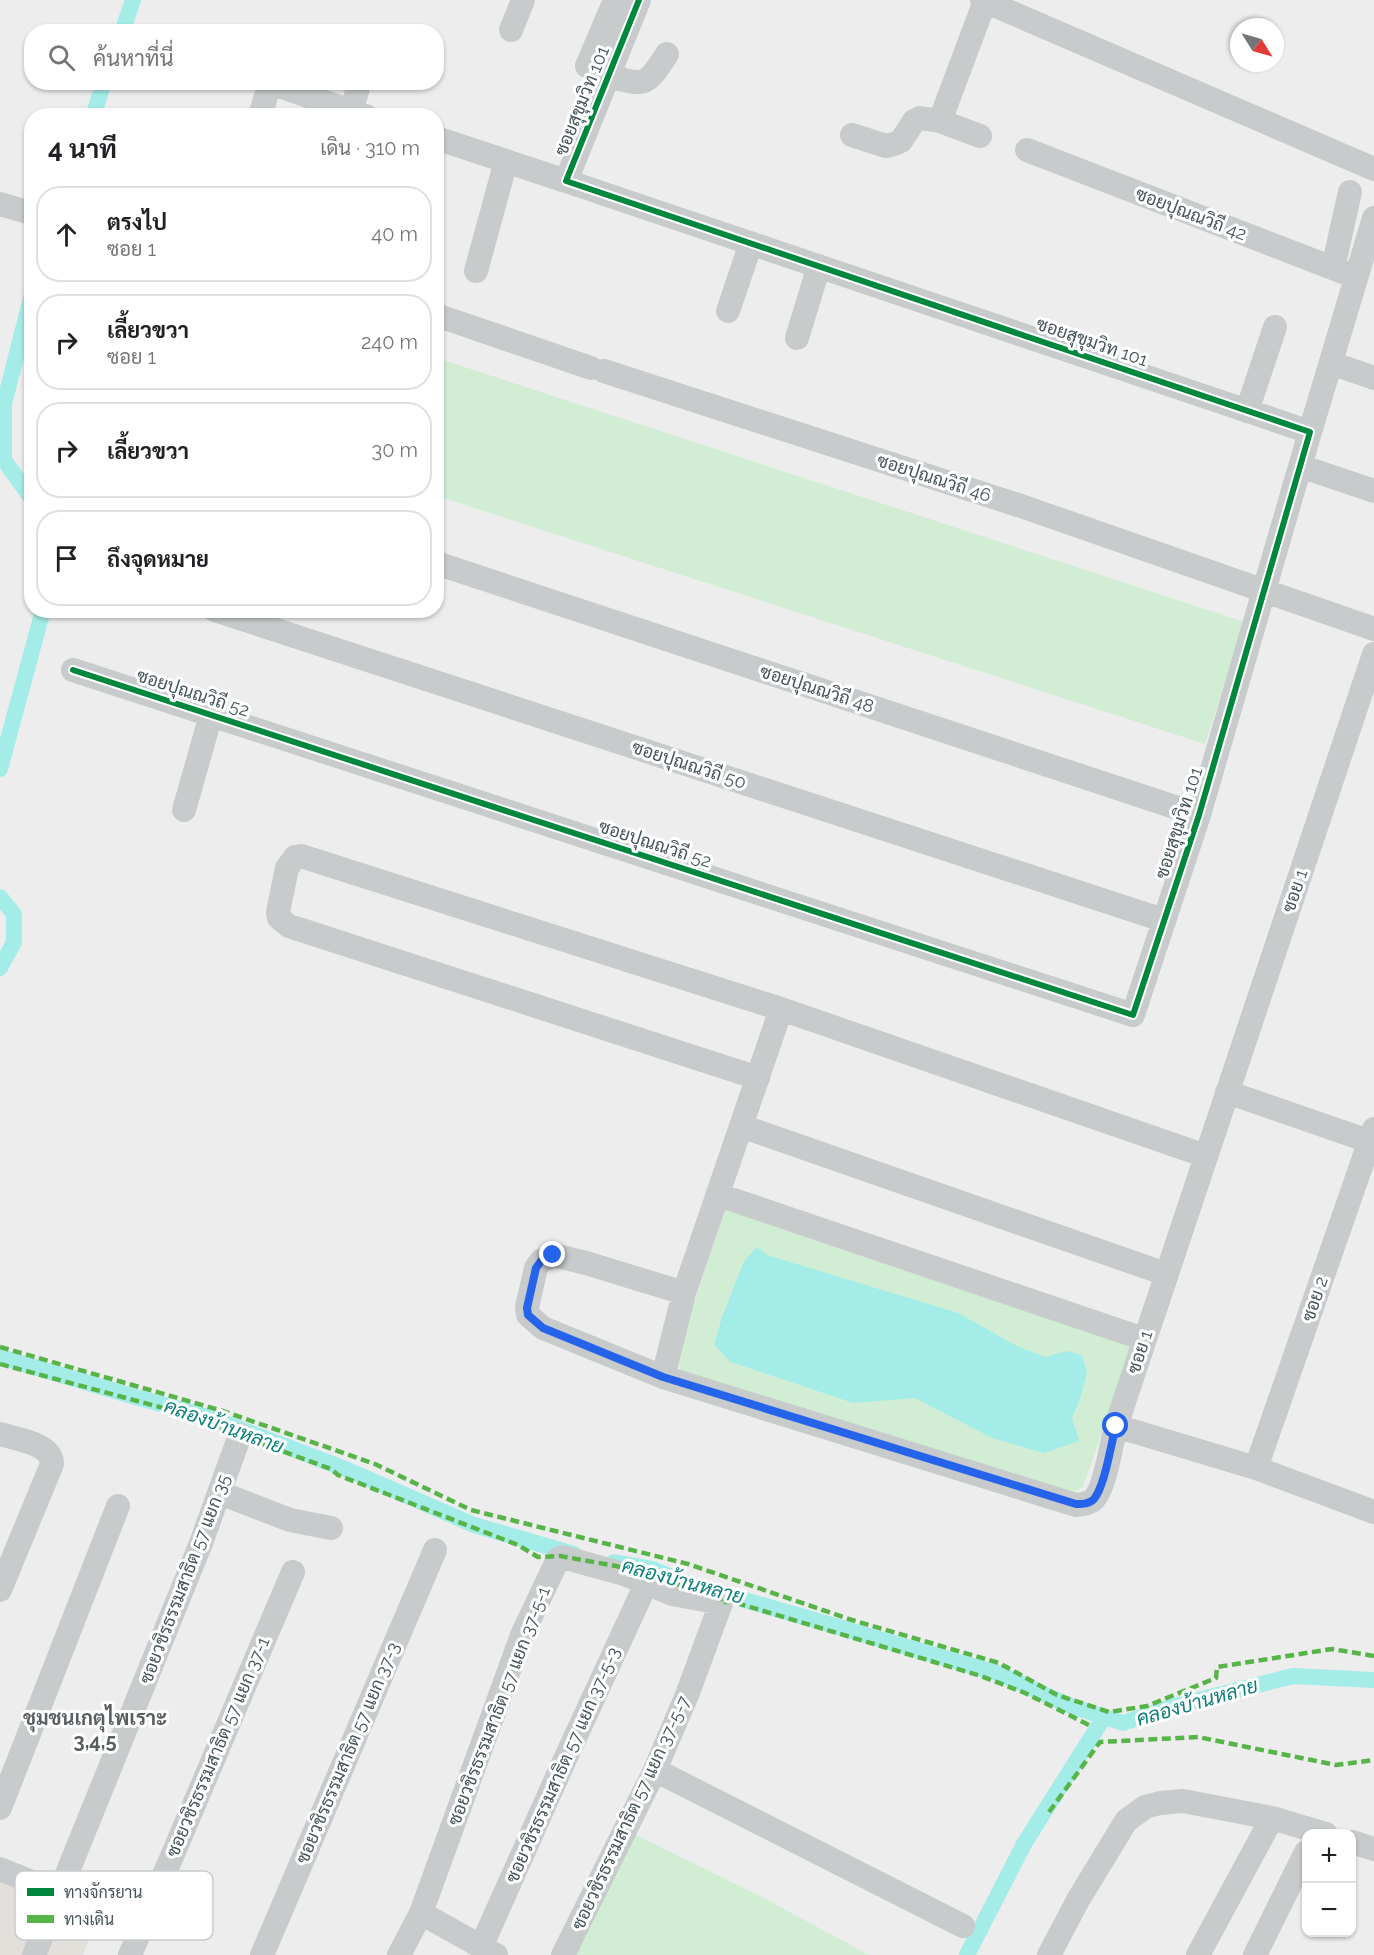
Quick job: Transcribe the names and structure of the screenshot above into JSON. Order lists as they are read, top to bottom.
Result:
{
  "streets": {
    "street": [
      "ซอยสุขุมวิท 101",
      "ซอยปุณณวิถี 42",
      "ซอยปุณณวิถี 46",
      "ซอยปุณณวิถี 48",
      "ซอยปุณณวิถี 52",
      "ซอยปุณณวิถี 50",
      "ซอย 1",
      "ซอย 2",
      "ซอยวชิรธรรมสาธิต 57 แยก 35",
      "ซอยวชิรธรรมสาธิต 57 แยก 37-5-1",
      "ซอยวชิรธรรมสาธิต 57 แยก 37-1",
      "ซอยวชิรธรรมสาธิต 57 แยก 37-3",
      "ซอยวชิรธรรมสาธิต 57 แยก 37-5-3",
      "ซอยวชิรธรรมสาธิต 57 แยก 37-5-7"
    ]
  },
  "crossings": [
    ["ซอยสุขุมวิท 101", "ซอยปุณณวิถี 46"],
    ["ซอยสุขุมวิท 101", "ซอยปุณณวิถี 48"],
    ["ซอยสุขุมวิท 101", "ซอยปุณณวิถี 52"],
    ["ซอยสุขุมวิท 101", "ซอยปุณณวิถี 50"],
    ["ซอยปุณณวิถี 52", "ซอยปุณณวิถี 50"],
    ["ซอยวชิรธรรมสาธิต 57 แยก 37-5-1", "ซอยวชิรธรรมสาธิต 57 แยก 37-5-3"],
    ["ซอยวชิรธรรมสาธิต 57 แยก 37-5-1", "ซอยวชิรธรรมสาธิต 57 แยก 37-5-7"]
  ],
  "districts": ["ชุมชนเกตุไพเราะ 3,4,5"],
  "water": ["คลองบ้านหลาย"],
  "legend": ["ทางจักรยาน", "ทางเดิน"],
  "north": "bottom right",
  "page": {
    "search": "ค้นหาที่นี่",
    "heading": ["4 นาที", "เดิน · 310 m"],
    "list": [
      ["ตรงไป", "ซอย 1", "40 m"],
      ["เลี้ยวขวา", "ซอย 1", "240 m"],
      ["เลี้ยวขวา", "30 m"],
      "ถึงจุดหมาย"
    ],
    "map_buttons": ["+", "−"]
  }
}
